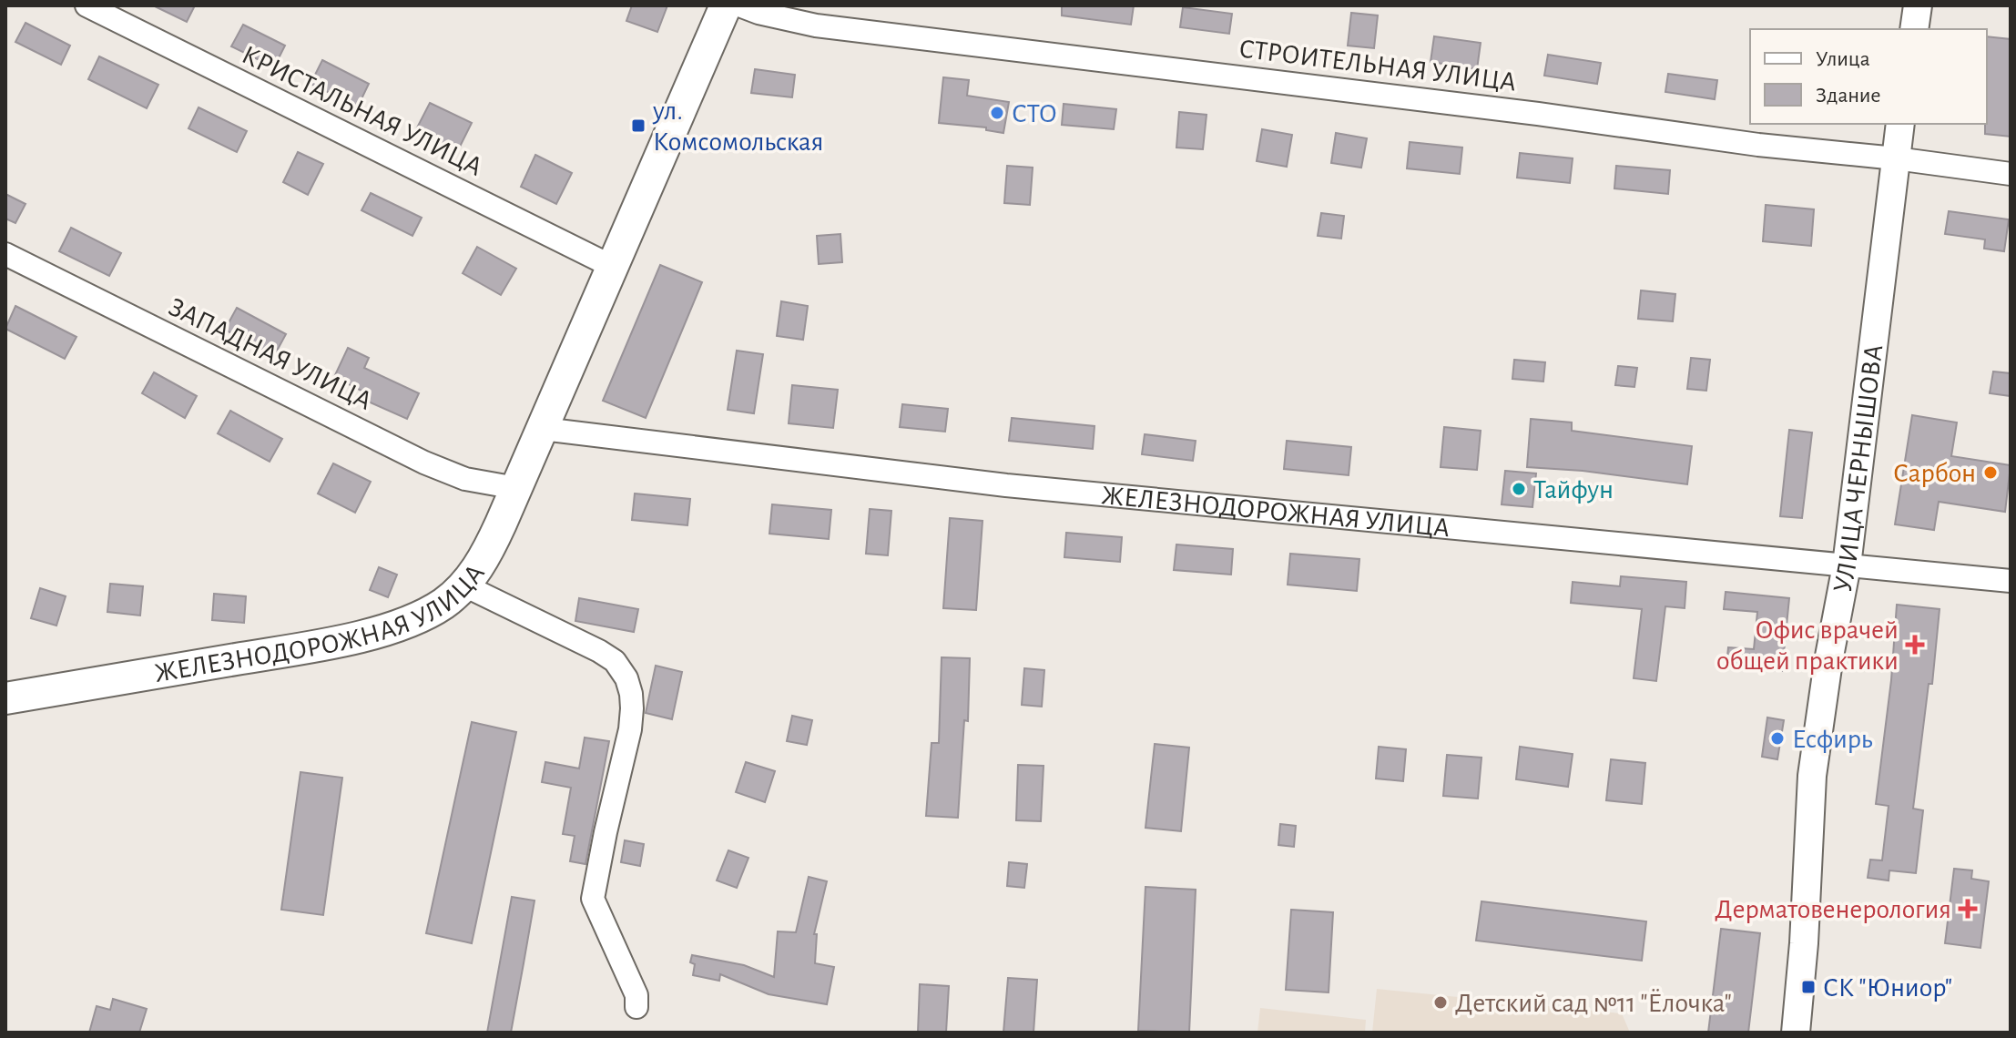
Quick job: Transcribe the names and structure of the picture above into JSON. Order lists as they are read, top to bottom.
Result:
{
  "streets": {
    "main road": ["ЖЕЛЕЗНОДОРОЖНАЯ УЛИЦА"],
    "street": [
      "СТРОИТЕЛЬНАЯ УЛИЦА",
      "КРИСТАЛЬНАЯ УЛИЦА",
      "ЗАПАДНАЯ УЛИЦА",
      "УЛИЦА ЧЕРНЫШОВА"
    ]
  },
  "crossings": [
    ["СТРОИТЕЛЬНАЯ УЛИЦА", "УЛИЦА ЧЕРНЫШОВА"],
    ["КРИСТАЛЬНАЯ УЛИЦА", "ЖЕЛЕЗНОДОРОЖНАЯ УЛИЦА"],
    ["ЗАПАДНАЯ УЛИЦА", "ЖЕЛЕЗНОДОРОЖНАЯ УЛИЦА"],
    ["УЛИЦА ЧЕРНЫШОВА", "ЖЕЛЕЗНОДОРОЖНАЯ УЛИЦА"]
  ],
  "places": {
    "other": [
      "СТО",
      "Сарбон",
      "Тайфун",
      "Есфирь",
      "Детский сад №11 \"Ёлочка\""
    ],
    "transit": ["ул. Комсомольская", "СК \"Юниор\""],
    "health": ["Офис врачей общей практики", "Дерматовенерология"]
  },
  "legend": ["Улица", "Здание"]
}
